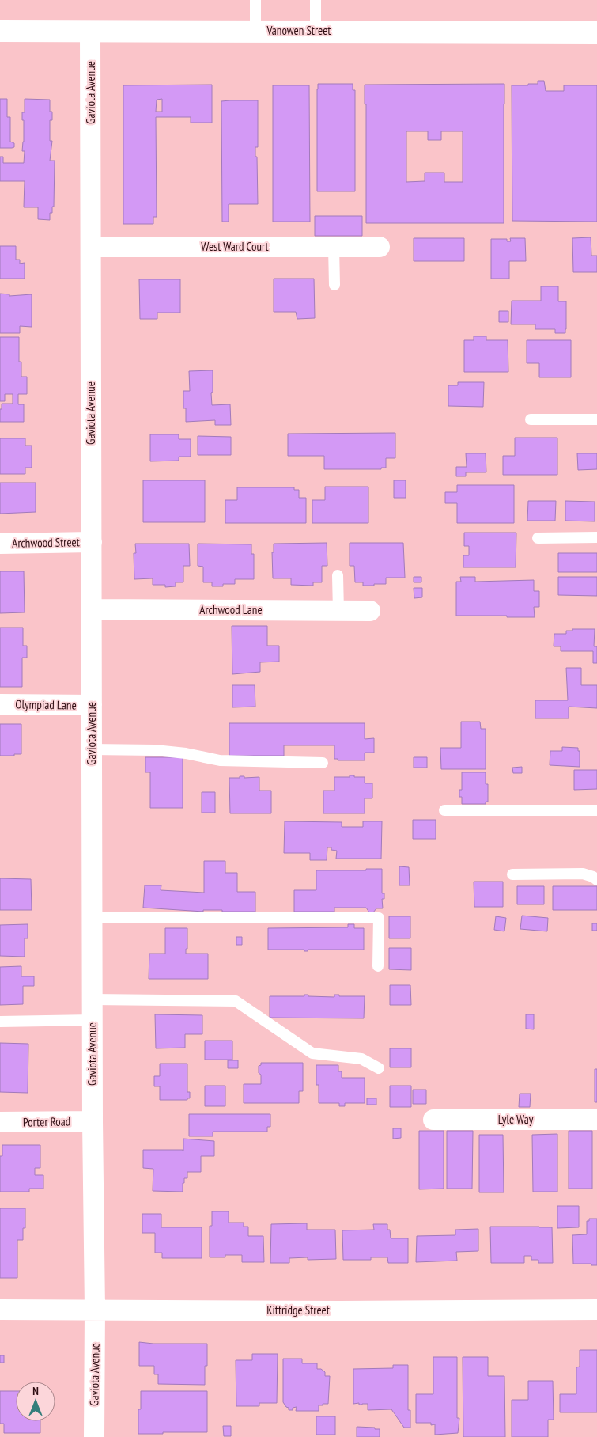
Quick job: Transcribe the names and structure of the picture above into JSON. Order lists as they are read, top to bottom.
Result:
{
  "streets": {
    "main road": ["Vanowen Street"],
    "street": [
      "Gaviota Avenue",
      "West Ward Court",
      "Archwood Street",
      "Archwood Lane",
      "Olympiad Lane",
      "Lyle Way",
      "Porter Road",
      "Kittridge Street"
    ]
  },
  "crossings": [
    ["Vanowen Street", "Gaviota Avenue"],
    ["Gaviota Avenue", "West Ward Court"],
    ["Gaviota Avenue", "Archwood Street"],
    ["Gaviota Avenue", "Archwood Lane"],
    ["Gaviota Avenue", "Olympiad Lane"],
    ["Gaviota Avenue", "Porter Road"],
    ["Gaviota Avenue", "Kittridge Street"]
  ],
  "north": "top"
}
